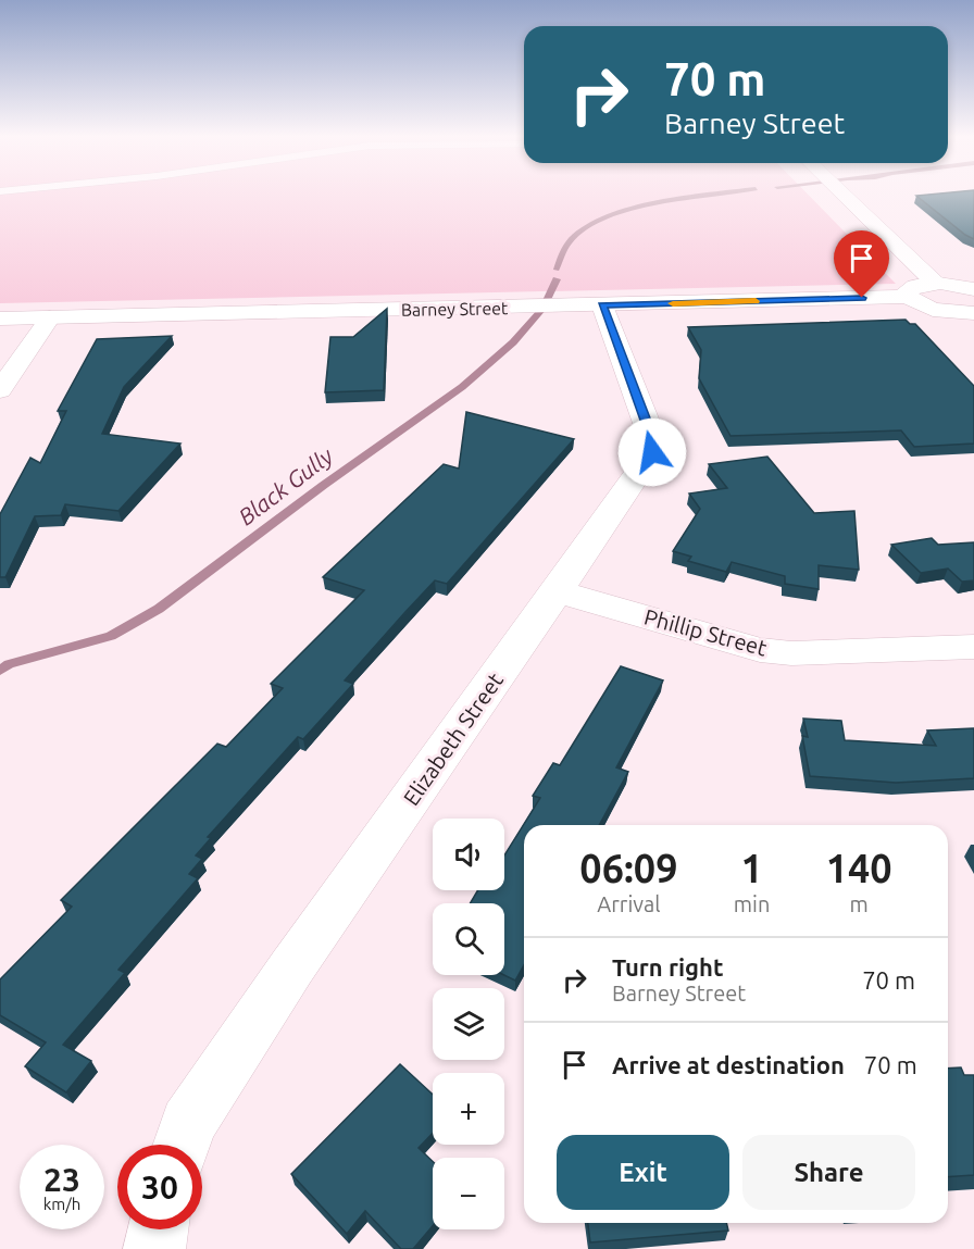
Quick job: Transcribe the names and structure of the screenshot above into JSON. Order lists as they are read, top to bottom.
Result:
{
  "streets": {
    "street": ["Barney Street", "Phillip Street", "Elizabeth Street"]
  },
  "crossings": [
    ["Barney Street", "Elizabeth Street"],
    ["Phillip Street", "Elizabeth Street"]
  ],
  "water": ["Black Gully"],
  "page": {
    "turn": ["70 m", "Barney Street"],
    "map_buttons": ["+", "−"],
    "eta": [
      "06:09",
      "Arrival",
      "1",
      "min",
      "140",
      "m"
    ],
    "list": [
      {
        "name": "Turn right",
        "note": "Barney Street",
        "value": "70 m"
      },
      {
        "name": "Arrive at destination",
        "value": "70 m"
      }
    ],
    "buttons": ["Exit", "Share"],
    "speed": "23 km/h",
    "limit": "30"
  }
}
